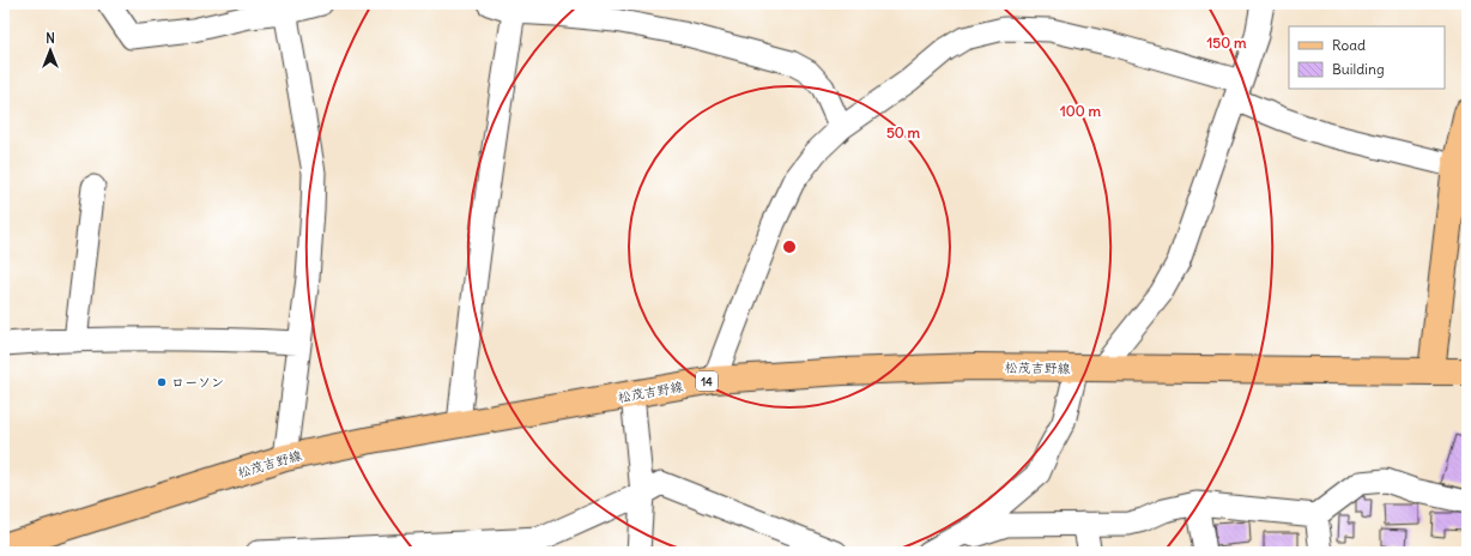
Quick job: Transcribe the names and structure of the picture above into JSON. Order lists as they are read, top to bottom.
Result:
{
  "streets": {
    "main road": ["松茂吉野線", "14"]
  },
  "places": ["ローソン"],
  "legend": ["Road", "Building"],
  "north": "top",
  "rings": ["150 m", "100 m", "50 m"]
}
